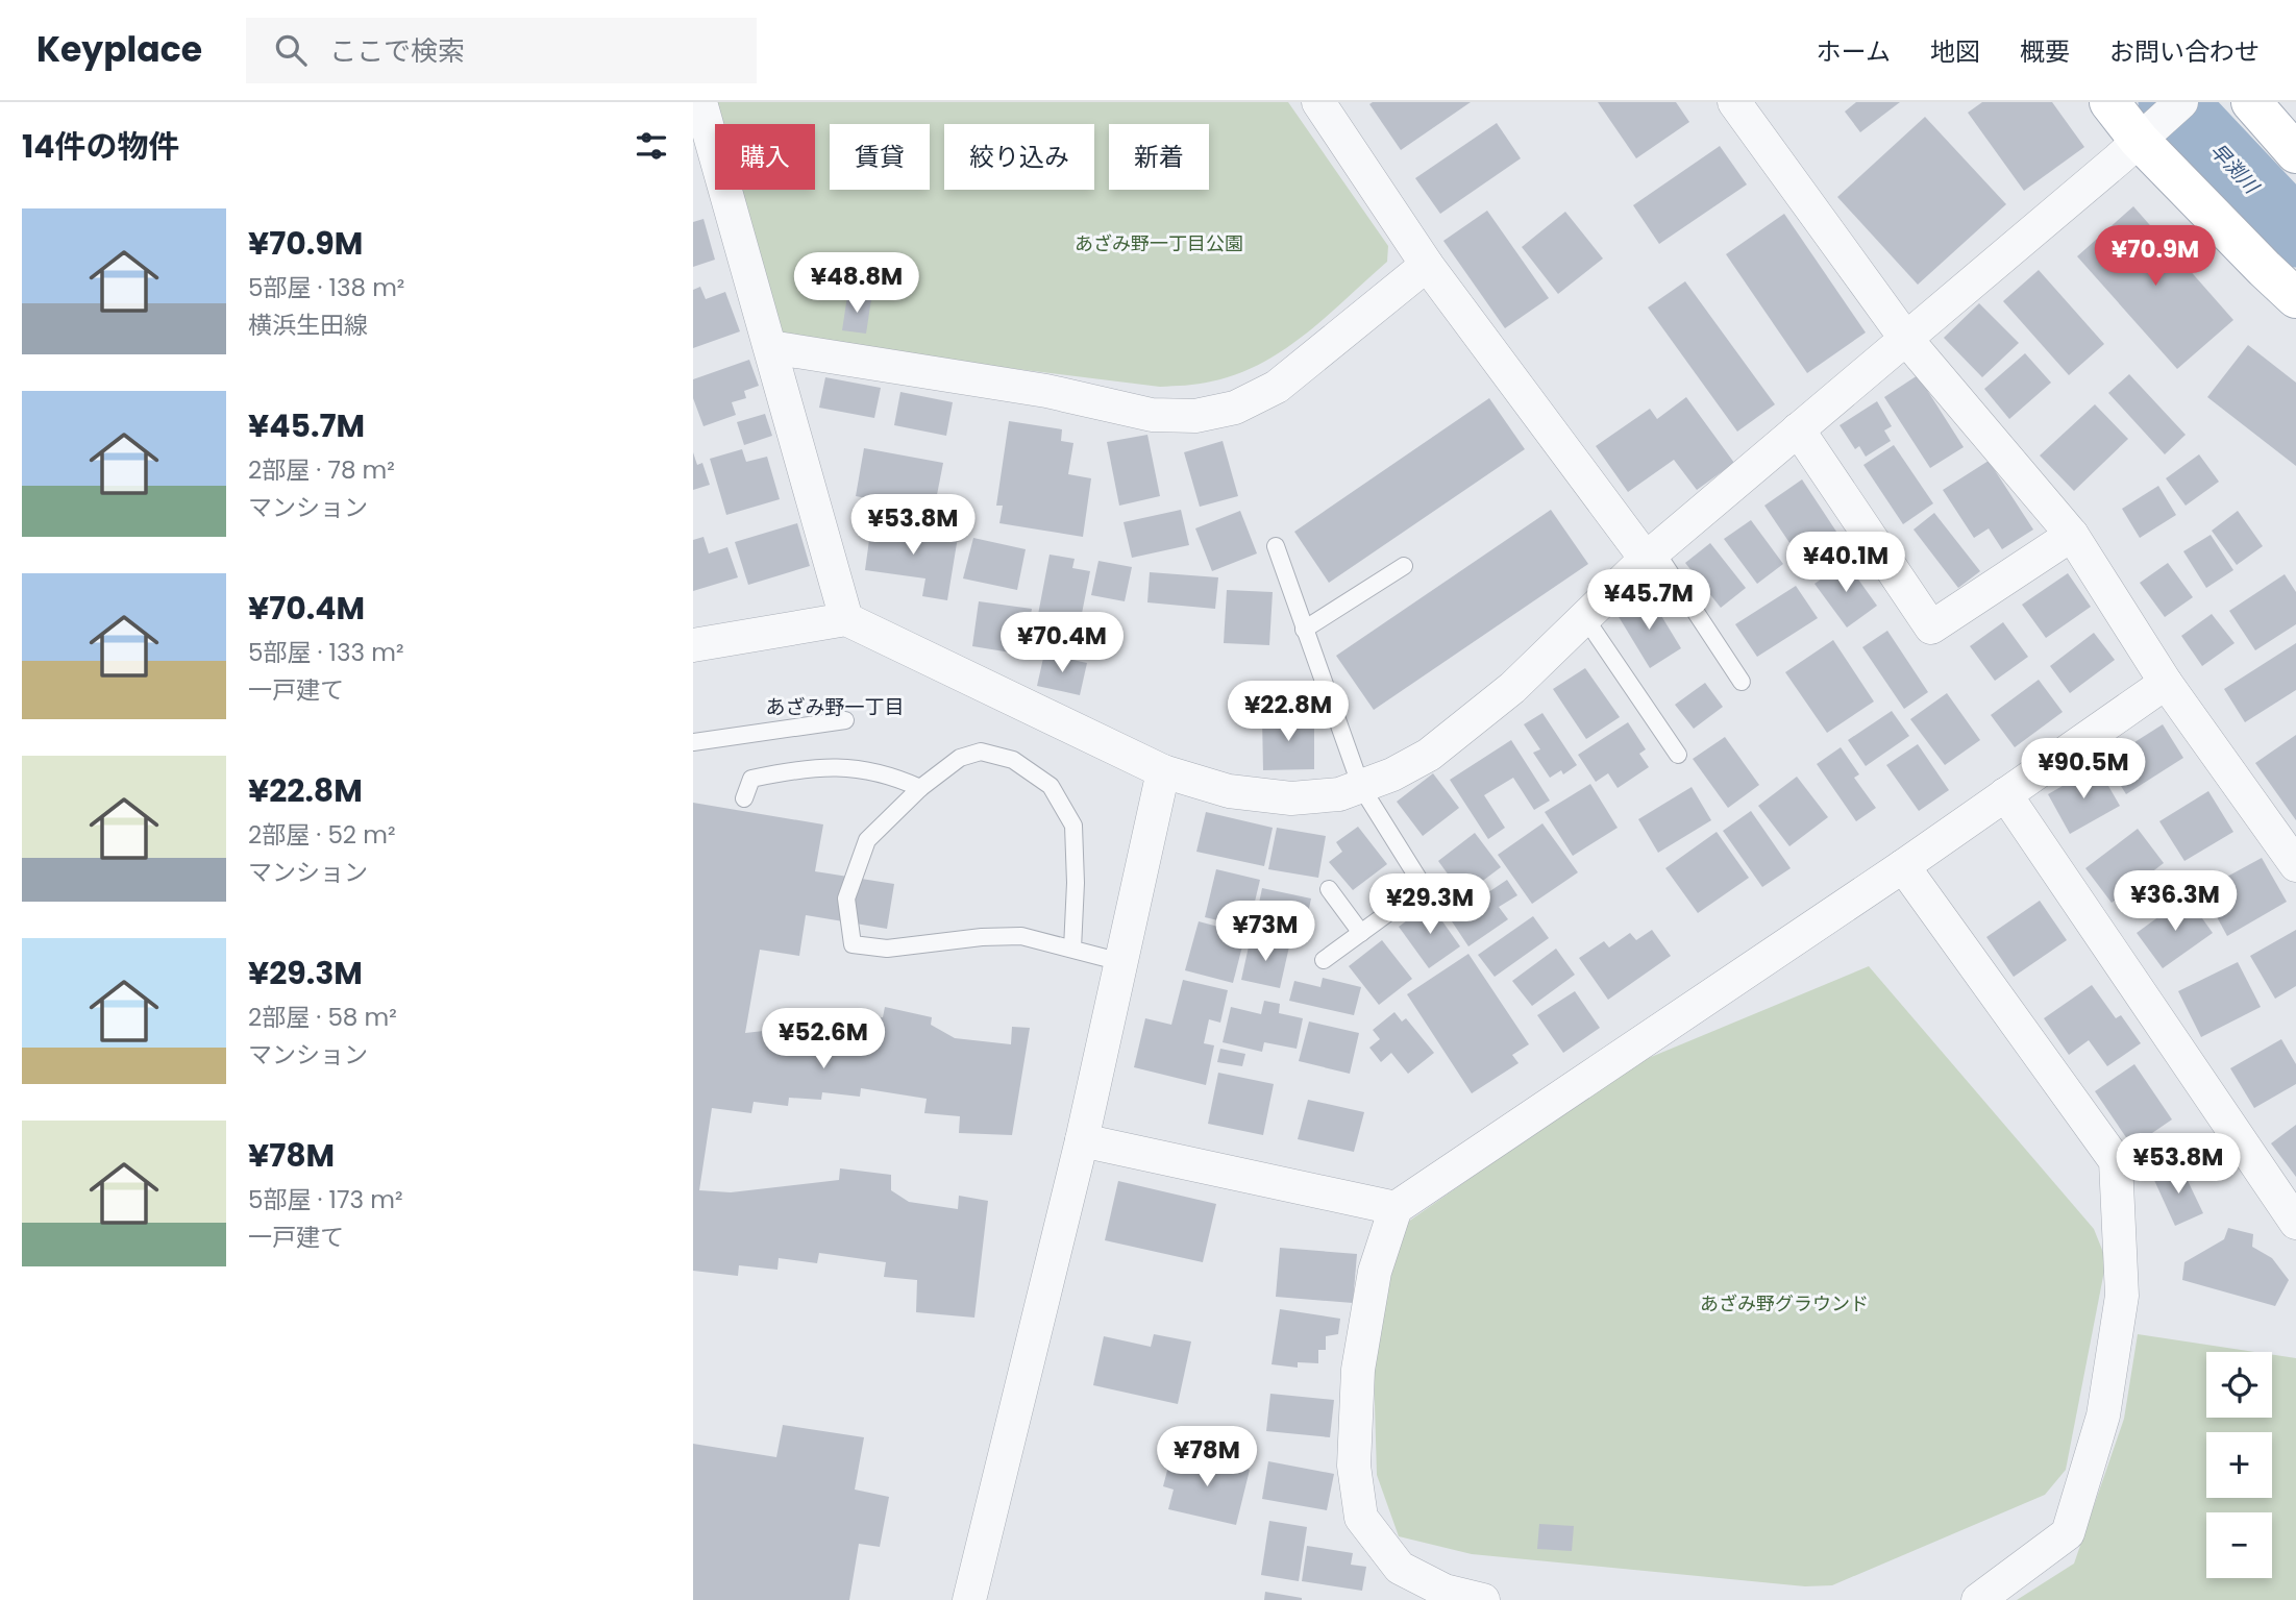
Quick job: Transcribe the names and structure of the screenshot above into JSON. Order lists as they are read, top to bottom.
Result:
{
  "districts": ["あざみ野一丁目"],
  "water": ["早渕川"],
  "parks": ["あざみ野一丁目公園", "あざみ野グラウンド"],
  "page": {
    "header": "Keyplace",
    "search": "ここで検索",
    "nav": [
      "ホーム",
      "地図",
      "概要",
      "お問い合わせ"
    ],
    "heading": "14件の物件",
    "chip": [
      "購入",
      "賃貸",
      "絞り込み",
      "新着"
    ],
    "list": [
      {
        "name": "¥70.9M",
        "note": "5部屋 · 138 m² · 横浜生田線"
      },
      {
        "name": "¥45.7M",
        "note": "2部屋 · 78 m² · マンション"
      },
      {
        "name": "¥70.4M",
        "note": "5部屋 · 133 m² · 一戸建て"
      },
      {
        "name": "¥22.8M",
        "note": "2部屋 · 52 m² · マンション"
      },
      {
        "name": "¥29.3M",
        "note": "2部屋 · 58 m² · マンション"
      },
      {
        "name": "¥78M",
        "note": "5部屋 · 173 m² · 一戸建て"
      }
    ],
    "price": [
      "¥70.9M",
      "¥48.8M",
      "¥53.8M",
      "¥40.1M",
      "¥45.7M",
      "¥70.4M",
      "¥22.8M",
      "¥90.5M",
      "¥36.3M",
      "¥29.3M",
      "¥73M",
      "¥52.6M",
      "¥53.8M",
      "¥78M"
    ],
    "map_buttons": ["+", "−"]
  }
}
